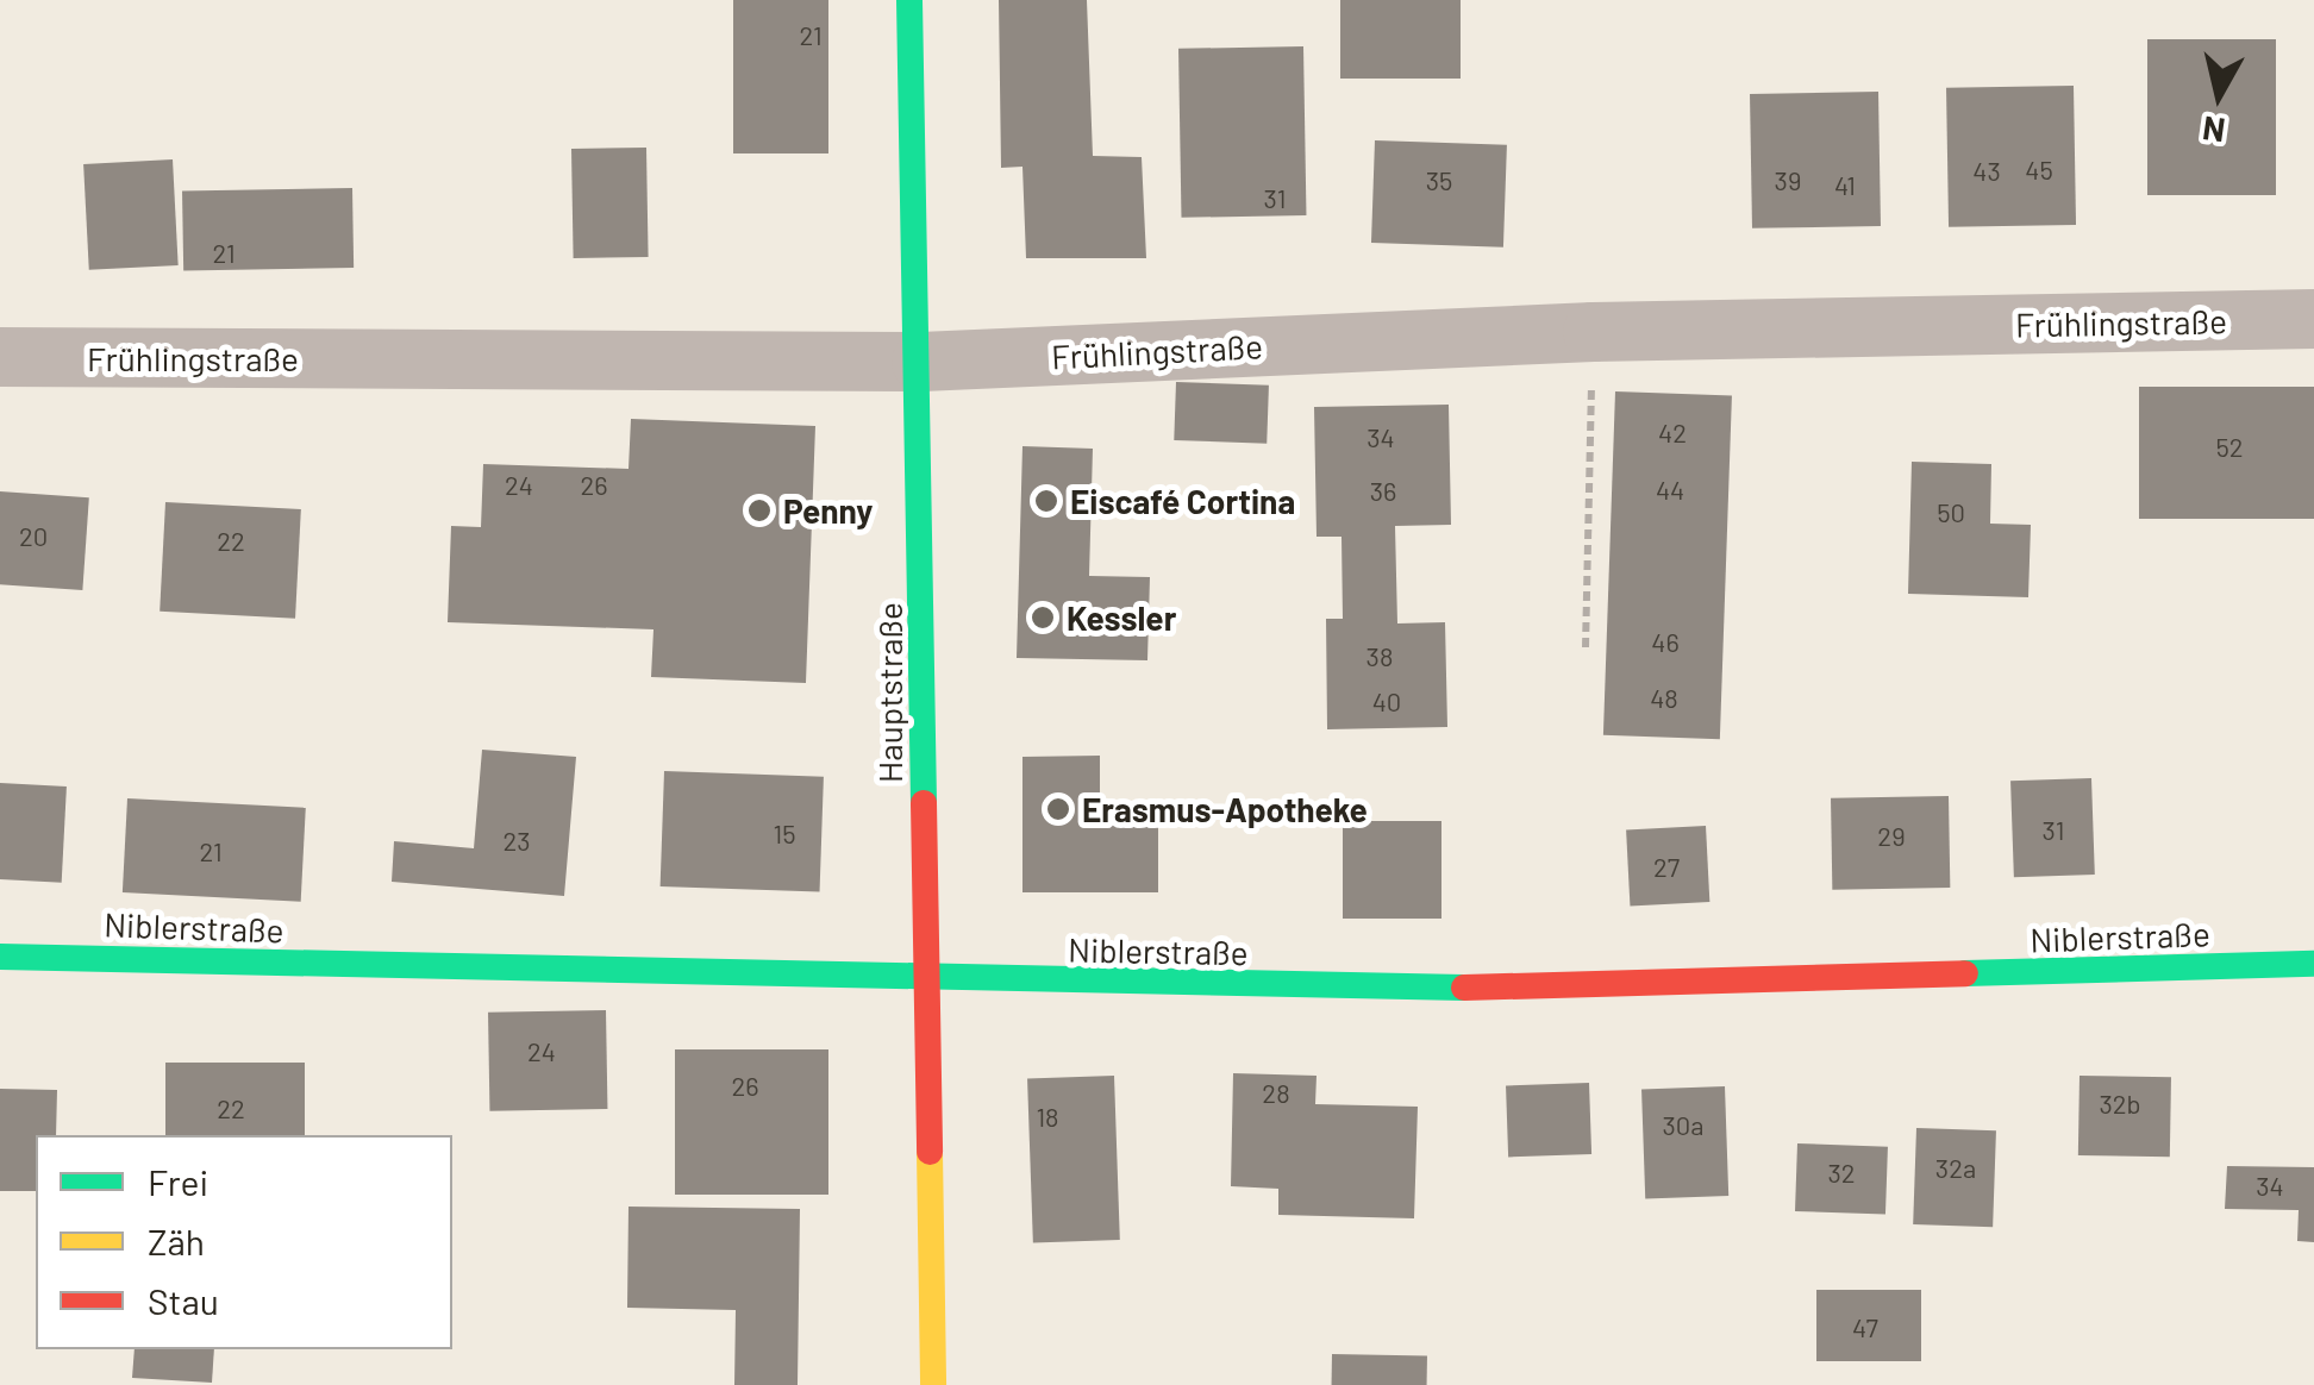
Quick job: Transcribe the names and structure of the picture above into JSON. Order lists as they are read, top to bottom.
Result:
{
  "streets": {
    "street": ["Frühlingstraße", "Hauptstraße", "Niblerstraße"]
  },
  "crossings": [
    ["Frühlingstraße", "Hauptstraße"],
    ["Hauptstraße", "Niblerstraße"]
  ],
  "places": [
    "Eiscafé Cortina",
    "Penny",
    "Kessler",
    "Erasmus-Apotheke"
  ],
  "house_numbers": [
    "21",
    "45",
    "43",
    "35",
    "39",
    "41",
    "31",
    "21",
    "42",
    "34",
    "52",
    "24",
    "26",
    "44",
    "36",
    "50",
    "20",
    "22",
    "46",
    "38",
    "48",
    "40",
    "31",
    "15",
    "29",
    "23",
    "21",
    "27",
    "24",
    "26",
    "28",
    "32b",
    "22",
    "18",
    "30a",
    "32a",
    "32",
    "34",
    "47"
  ],
  "legend": ["Frei", "Zäh", "Stau"],
  "north": "bottom"
}
